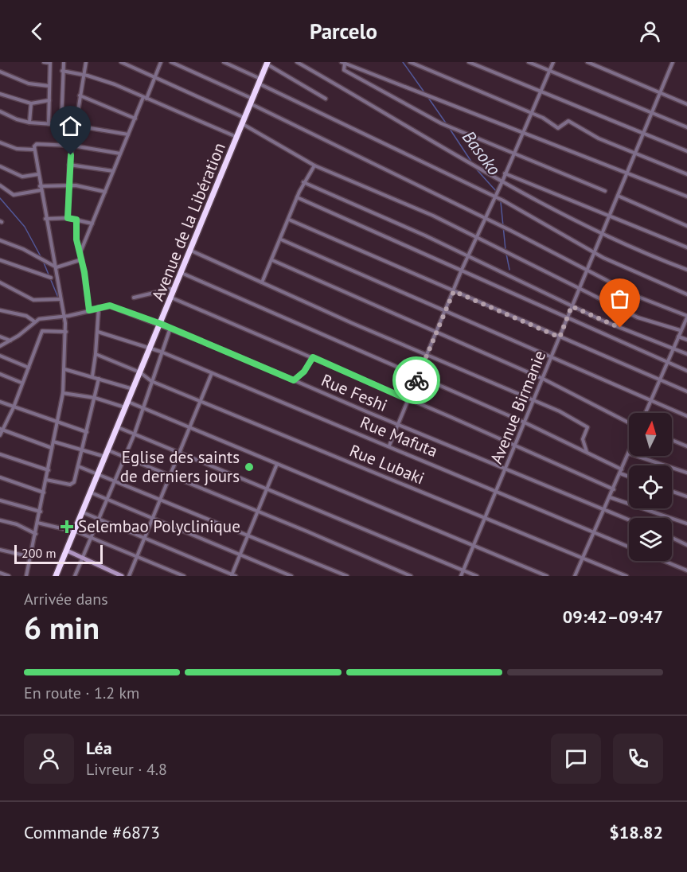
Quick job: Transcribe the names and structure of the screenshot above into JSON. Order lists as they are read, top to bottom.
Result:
{
  "streets": {
    "highway": ["Avenue de la Libération"],
    "street": [
      "Rue Feshi",
      "Avenue Birmanie",
      "Rue Mafuta",
      "Rue Lubaki"
    ]
  },
  "crossings": [
    ["Avenue de la Libération", "Rue Feshi"],
    ["Avenue de la Libération", "Rue Mafuta"],
    ["Avenue de la Libération", "Rue Lubaki"],
    ["Rue Feshi", "Avenue Birmanie"],
    ["Avenue Birmanie", "Rue Mafuta"],
    ["Avenue Birmanie", "Rue Lubaki"]
  ],
  "water": ["Basoko"],
  "places": {
    "other": ["Eglise des saints de derniers jours"],
    "health": ["Selembao Polyclinique"]
  },
  "scale_bar": "200 m",
  "north": "top",
  "page": {
    "header": "Parcelo",
    "scale": "200 m",
    "heading": ["6 min", "Arrivée dans", "09:42–09:47"],
    "panel": [
      "Léa",
      "Livreur · 4.8",
      "Commande #6873",
      "$18.82"
    ],
    "bar": "En route · 1.2 km"
  }
}
